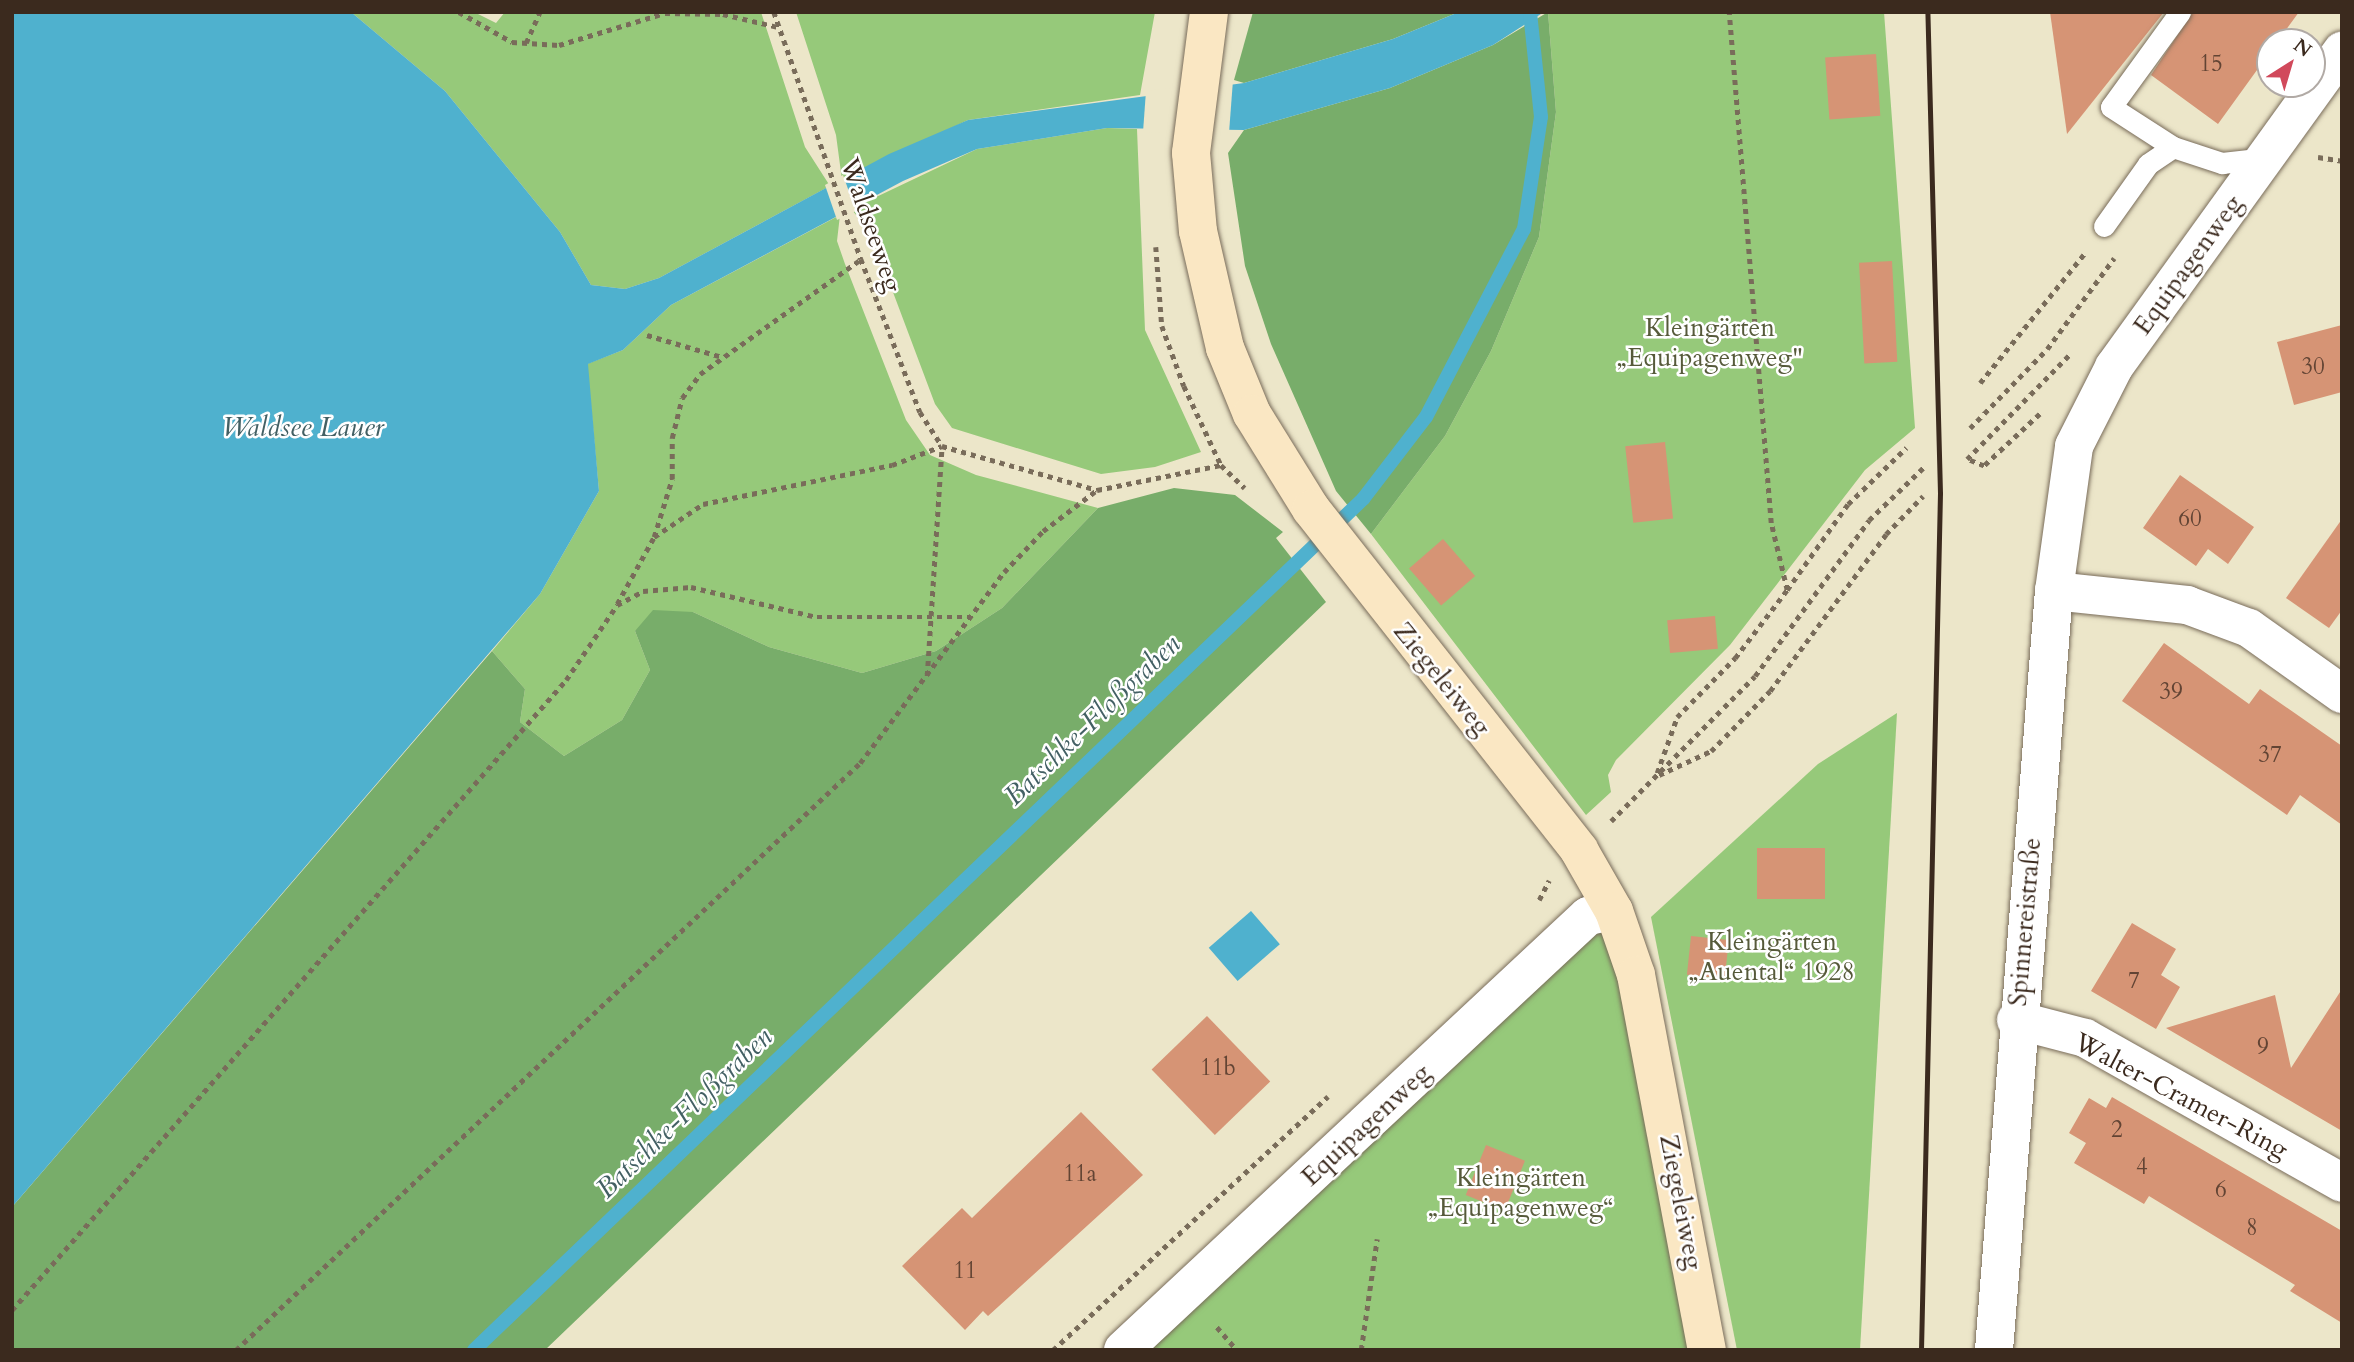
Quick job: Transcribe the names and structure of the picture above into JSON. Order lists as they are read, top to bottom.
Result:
{
  "streets": {
    "main road": ["Ziegeleiweg"],
    "street": ["Equipagenweg", "Spinnereistraße", "Walter-Cramer-Ring"],
    "path": ["Waldseeweg"]
  },
  "crossings": [
    ["Equipagenweg", "Ziegeleiweg"],
    ["Equipagenweg", "Spinnereistraße"],
    ["Spinnereistraße", "Walter-Cramer-Ring"]
  ],
  "water": ["Waldsee Lauer", "Batschke‐Floßgraben"],
  "parks": ["Kleingärten „Equipagenweg\"", "Kleingärten „Auental“ 1928", "Kleingärten „Equipagenweg“"],
  "house_numbers": [
    "15",
    "30",
    "60",
    "39",
    "37",
    "7",
    "9",
    "11b",
    "2",
    "4",
    "11a",
    "6",
    "8",
    "11"
  ],
  "north": "top right"
}
